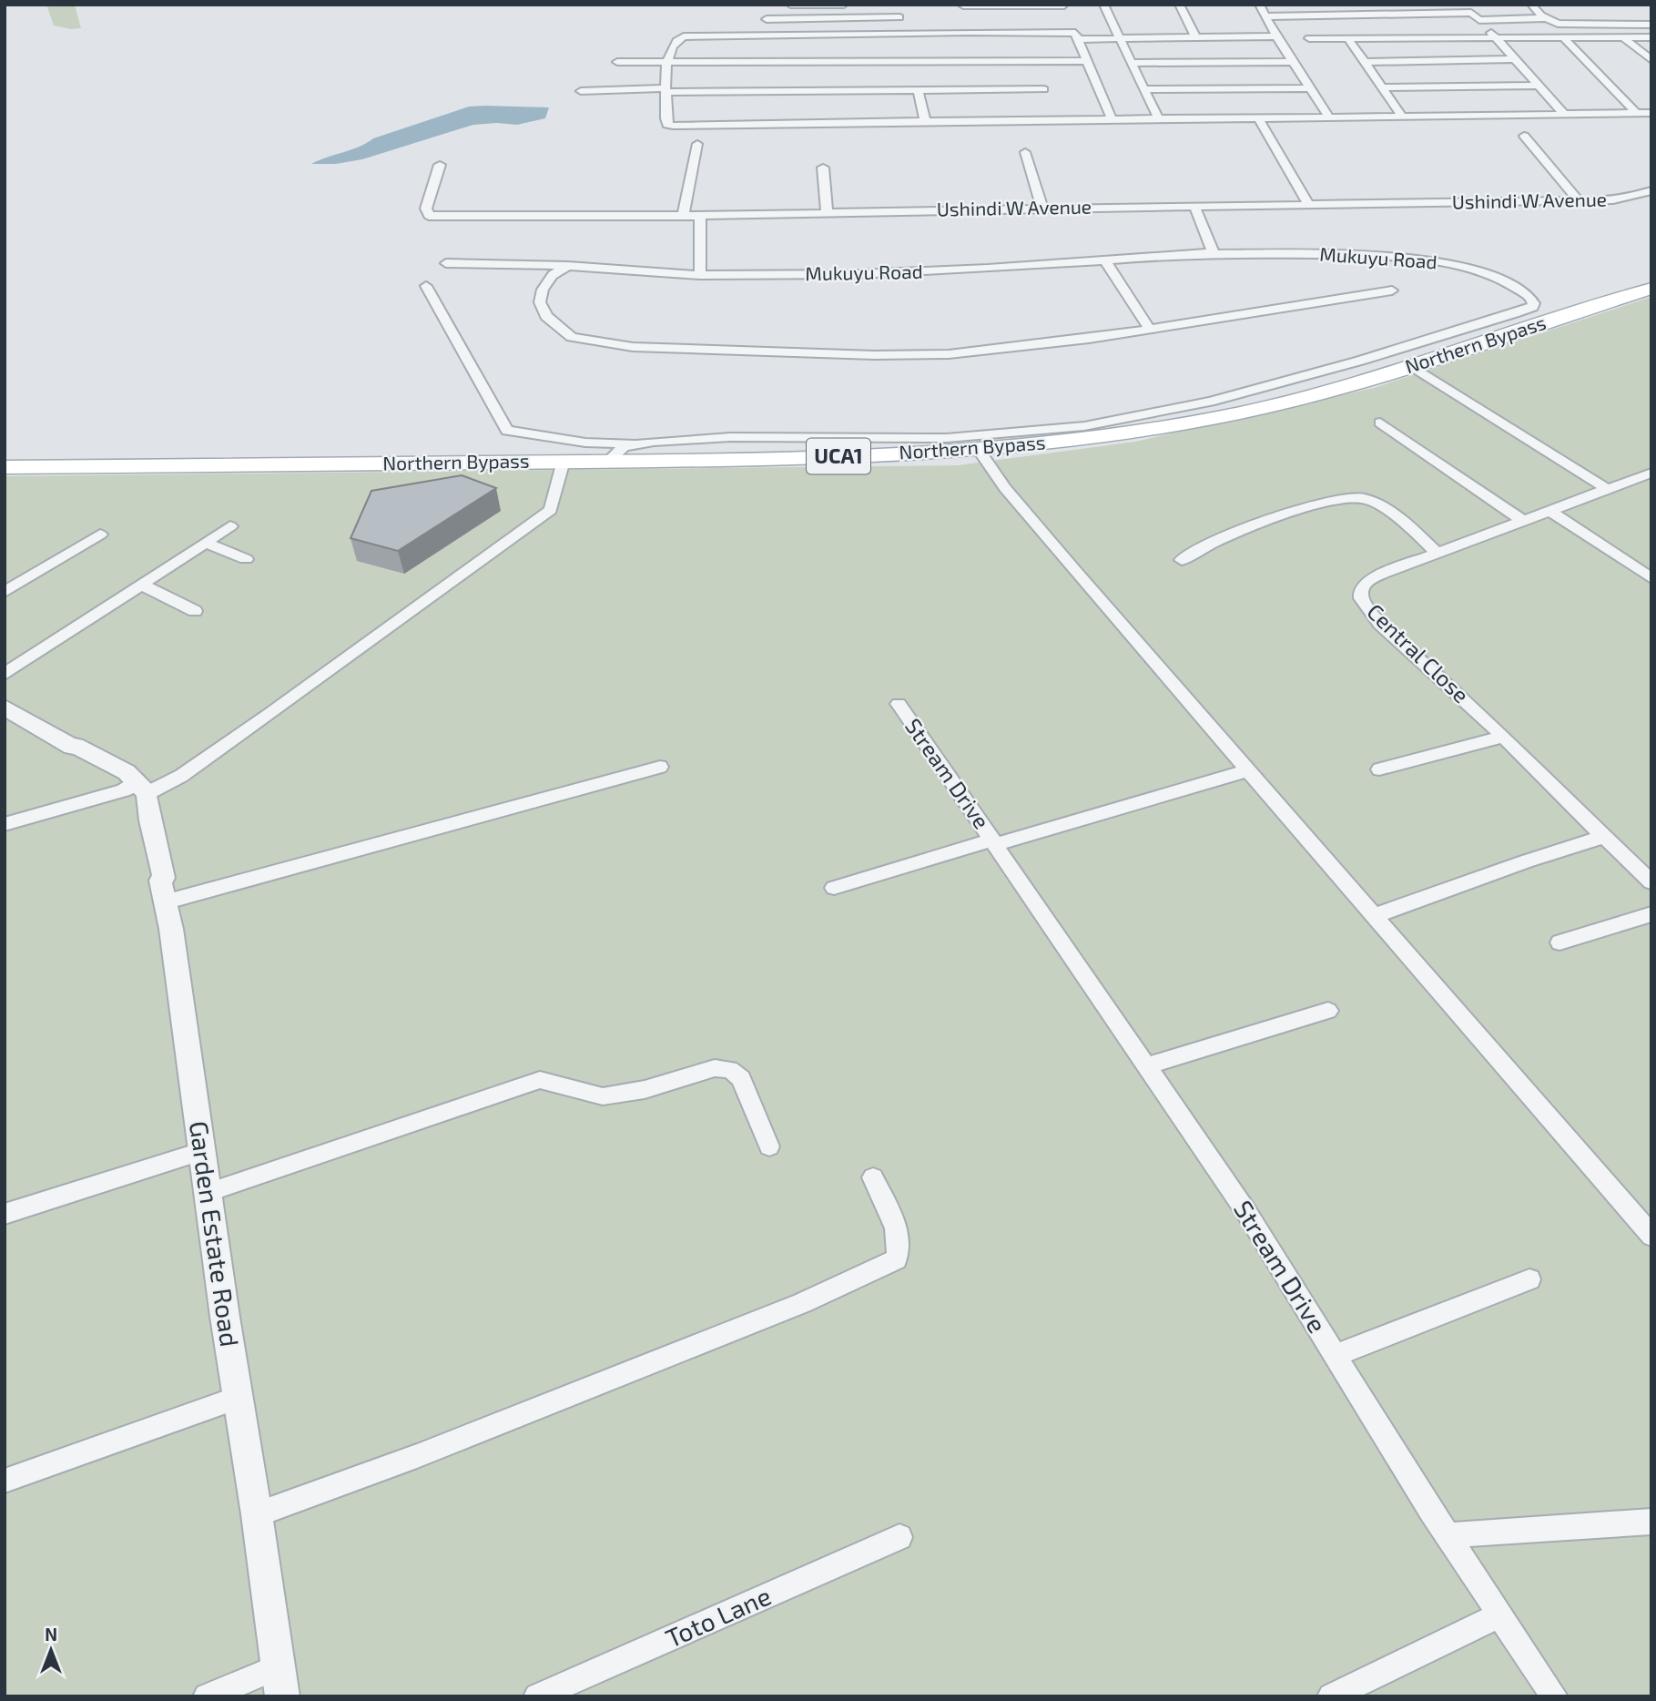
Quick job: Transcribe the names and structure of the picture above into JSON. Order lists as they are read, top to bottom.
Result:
{
  "streets": {
    "main road": ["Northern Bypass", "UCA1"],
    "street": [
      "Ushindi W Avenue",
      "Mukuyu Road",
      "Central Close",
      "Stream Drive",
      "Garden Estate Road",
      "Toto Lane"
    ]
  },
  "crossings": [
    ["Mukuyu Road", "Northern Bypass"]
  ],
  "north": "top"
}
